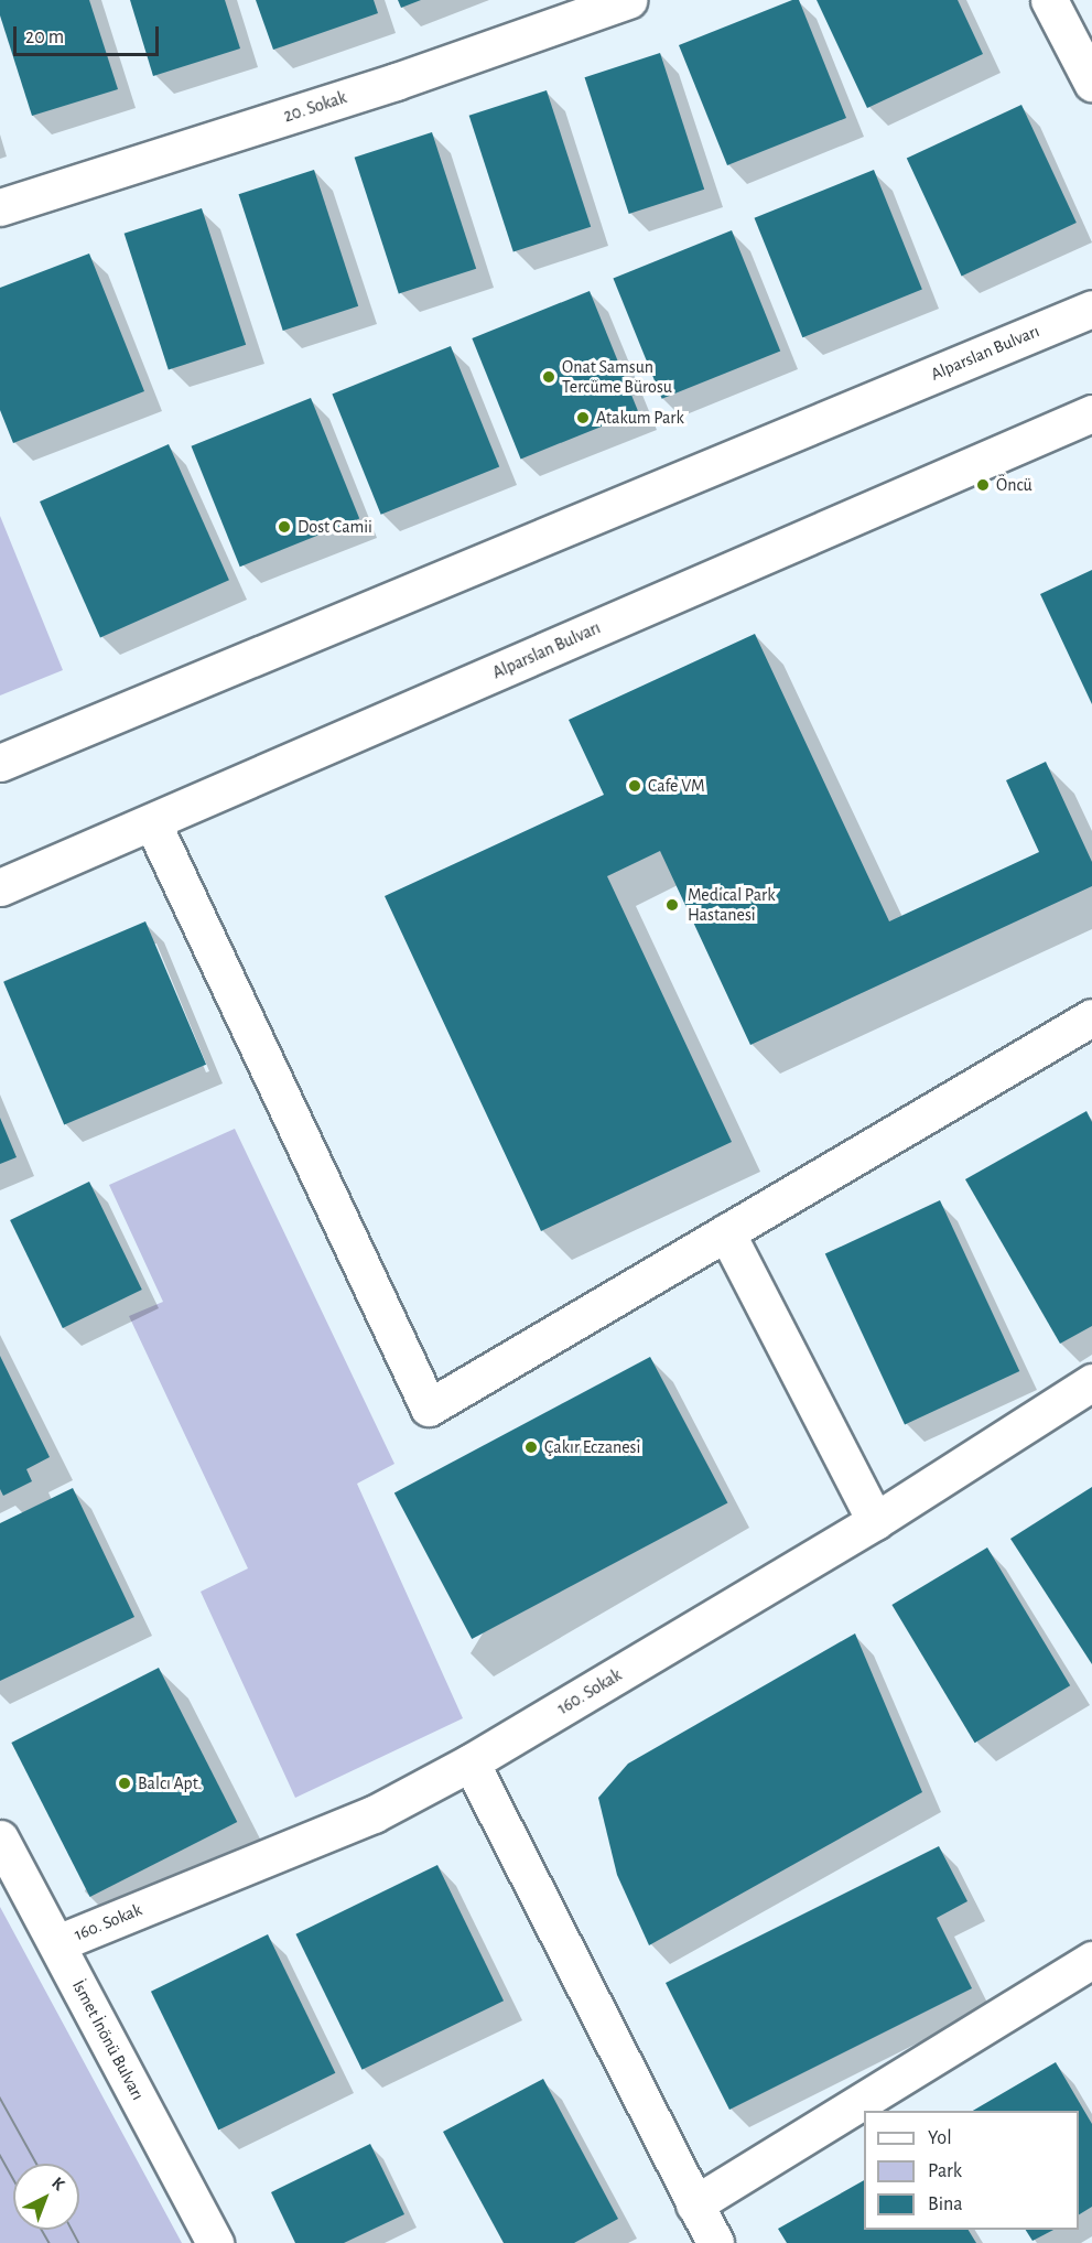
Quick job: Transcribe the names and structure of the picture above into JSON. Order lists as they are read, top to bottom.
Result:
{
  "streets": {
    "street": [
      "20. Sokak",
      "Alparslan Bulvarı",
      "160. Sokak",
      "İsmet İnönü Bulvarı"
    ]
  },
  "crossings": [
    ["160. Sokak", "İsmet İnönü Bulvarı"]
  ],
  "places": [
    "Onat Samsun Tercüme Bürosu",
    "Atakum Park",
    "Öncü",
    "Dost Camii",
    "Cafe VM",
    "Medical Park Hastanesi",
    "Çakır Eczanesi",
    "Balcı Apt."
  ],
  "legend": ["Yol", "Park", "Bina"],
  "scale_bar": "20 m",
  "north": "top right"
}
